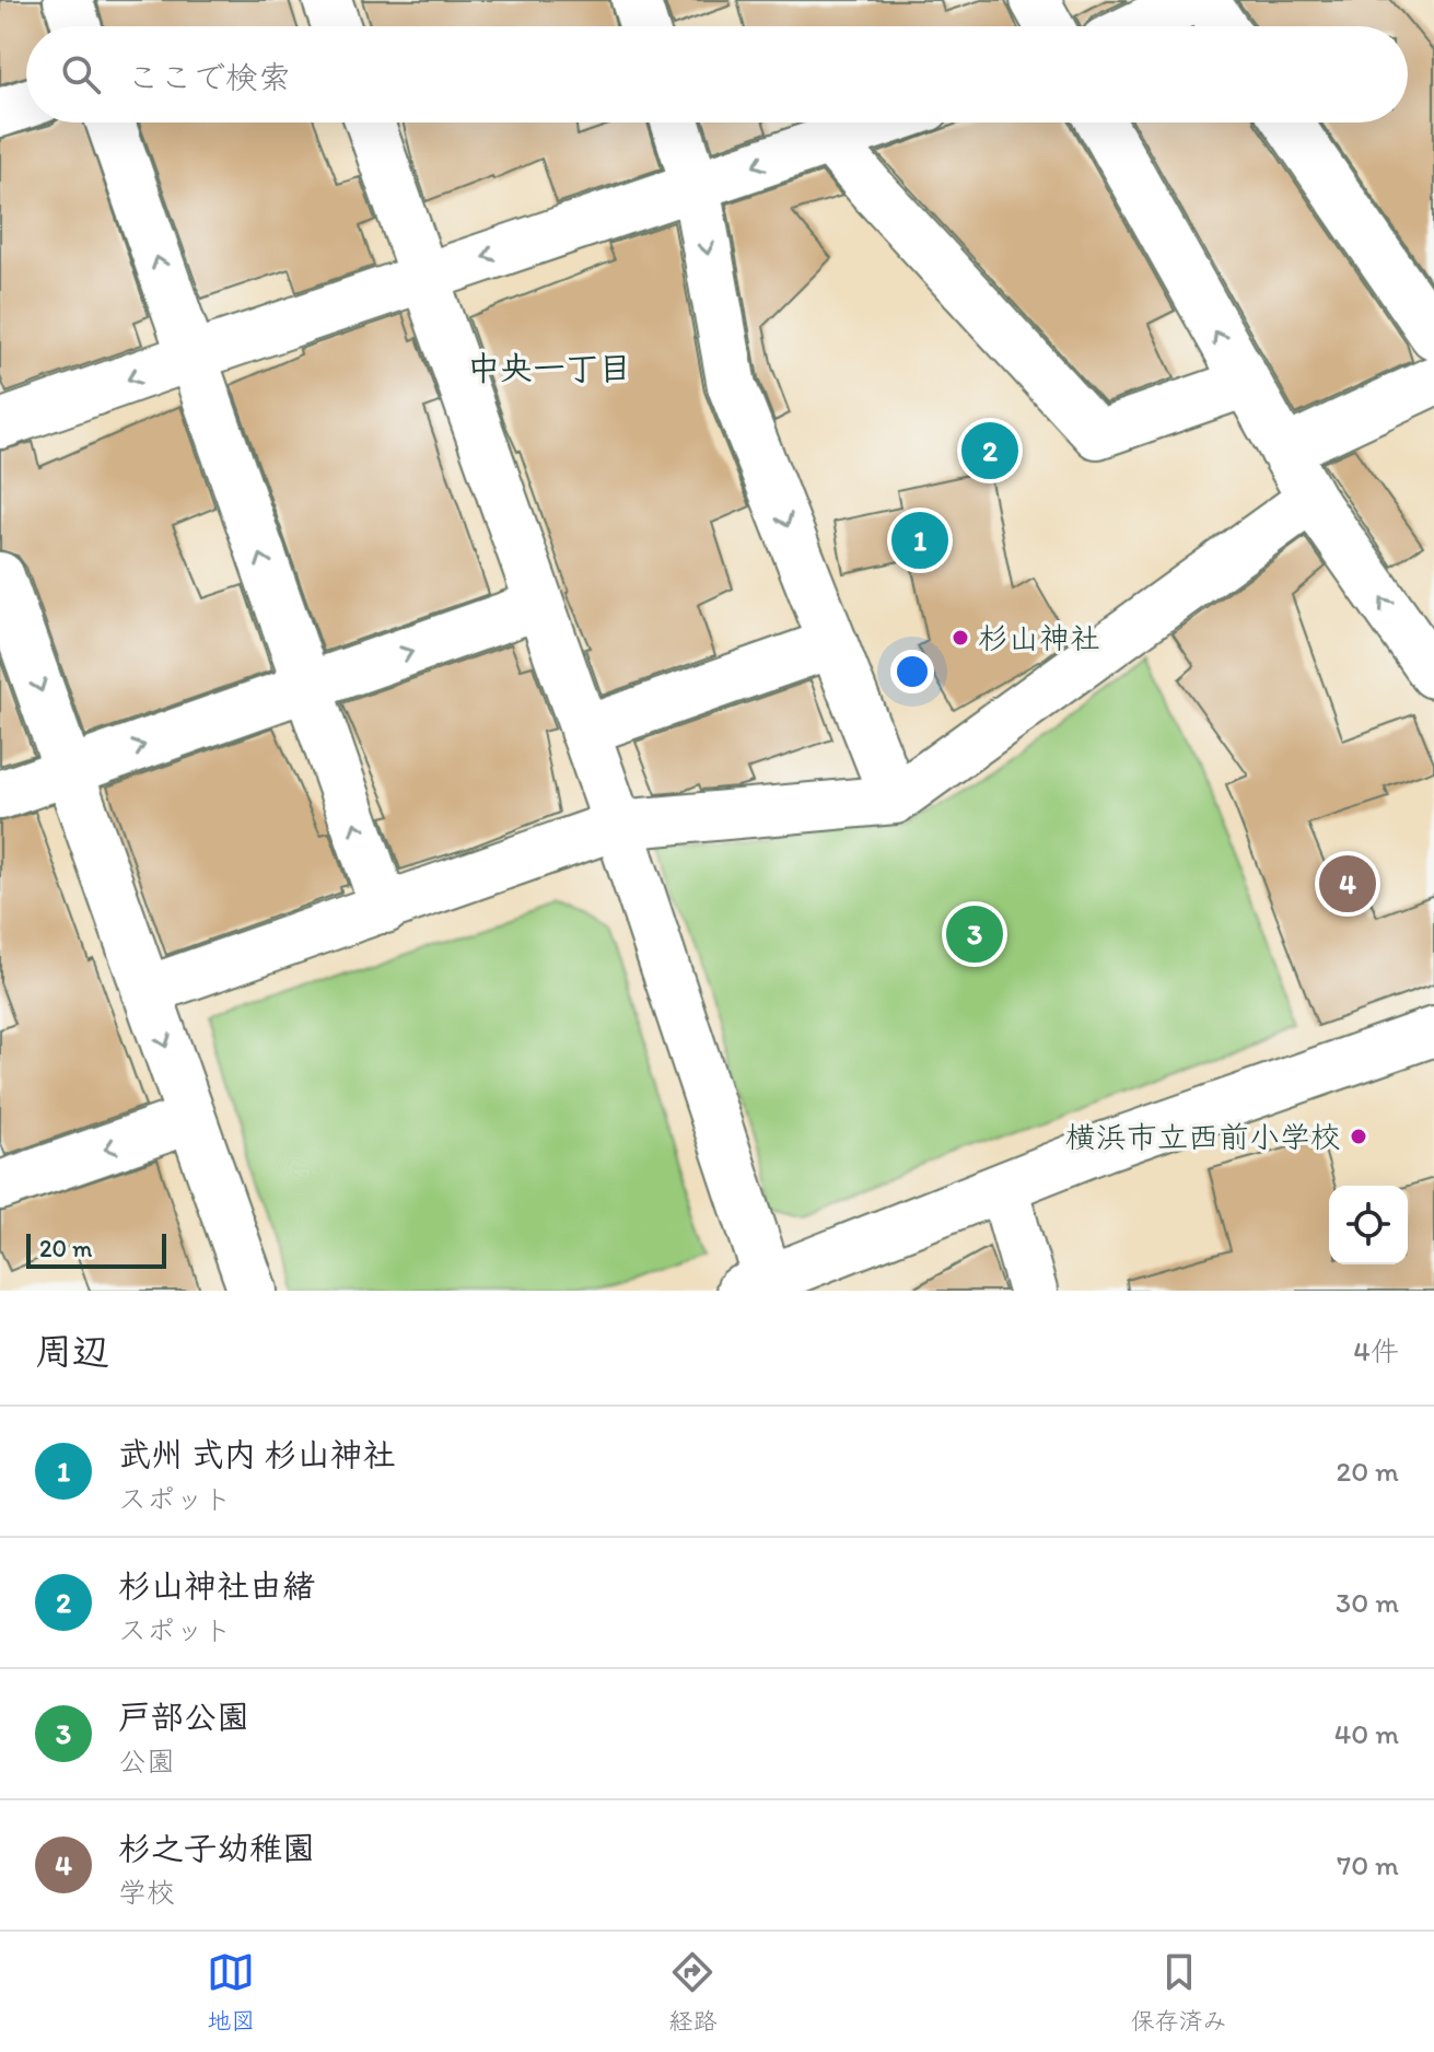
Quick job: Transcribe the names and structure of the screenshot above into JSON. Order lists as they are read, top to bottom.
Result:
{
  "districts": ["中央一丁目"],
  "places": ["杉山神社", "横浜市立西前小学校"],
  "scale_bar": "20 m",
  "page": {
    "search": "ここで検索",
    "pins": [
      "2",
      "1",
      "4",
      "3"
    ],
    "scale": "20 m",
    "heading": ["周辺", "4件"],
    "list": [
      {
        "mark": "1",
        "name": "武州 式内 杉山神社",
        "note": "スポット",
        "value": "20 m"
      },
      {
        "mark": "2",
        "name": "杉山神社由緒",
        "note": "スポット",
        "value": "30 m"
      },
      {
        "mark": "3",
        "name": "戸部公園",
        "note": "公園",
        "value": "40 m"
      },
      {
        "mark": "4",
        "name": "杉之子幼稚園",
        "note": "学校",
        "value": "70 m"
      }
    ],
    "nav": ["地図", "経路", "保存済み"]
  }
}
